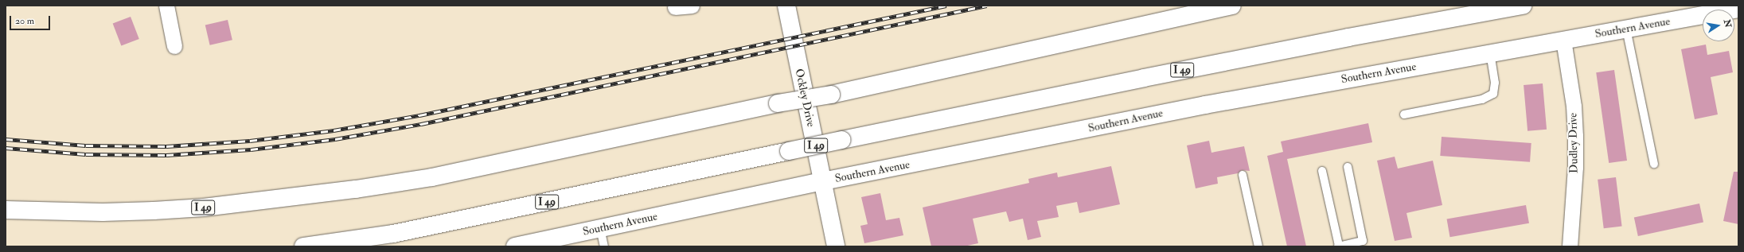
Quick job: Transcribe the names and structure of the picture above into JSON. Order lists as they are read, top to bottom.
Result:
{
  "streets": {
    "main road": ["Southern Avenue", "I 49", "Ockley Drive"],
    "street": ["Dudley Drive"]
  },
  "crossings": [
    ["Southern Avenue", "Ockley Drive"],
    ["Southern Avenue", "Dudley Drive"]
  ],
  "scale_bar": "20 m",
  "north": "right"
}
